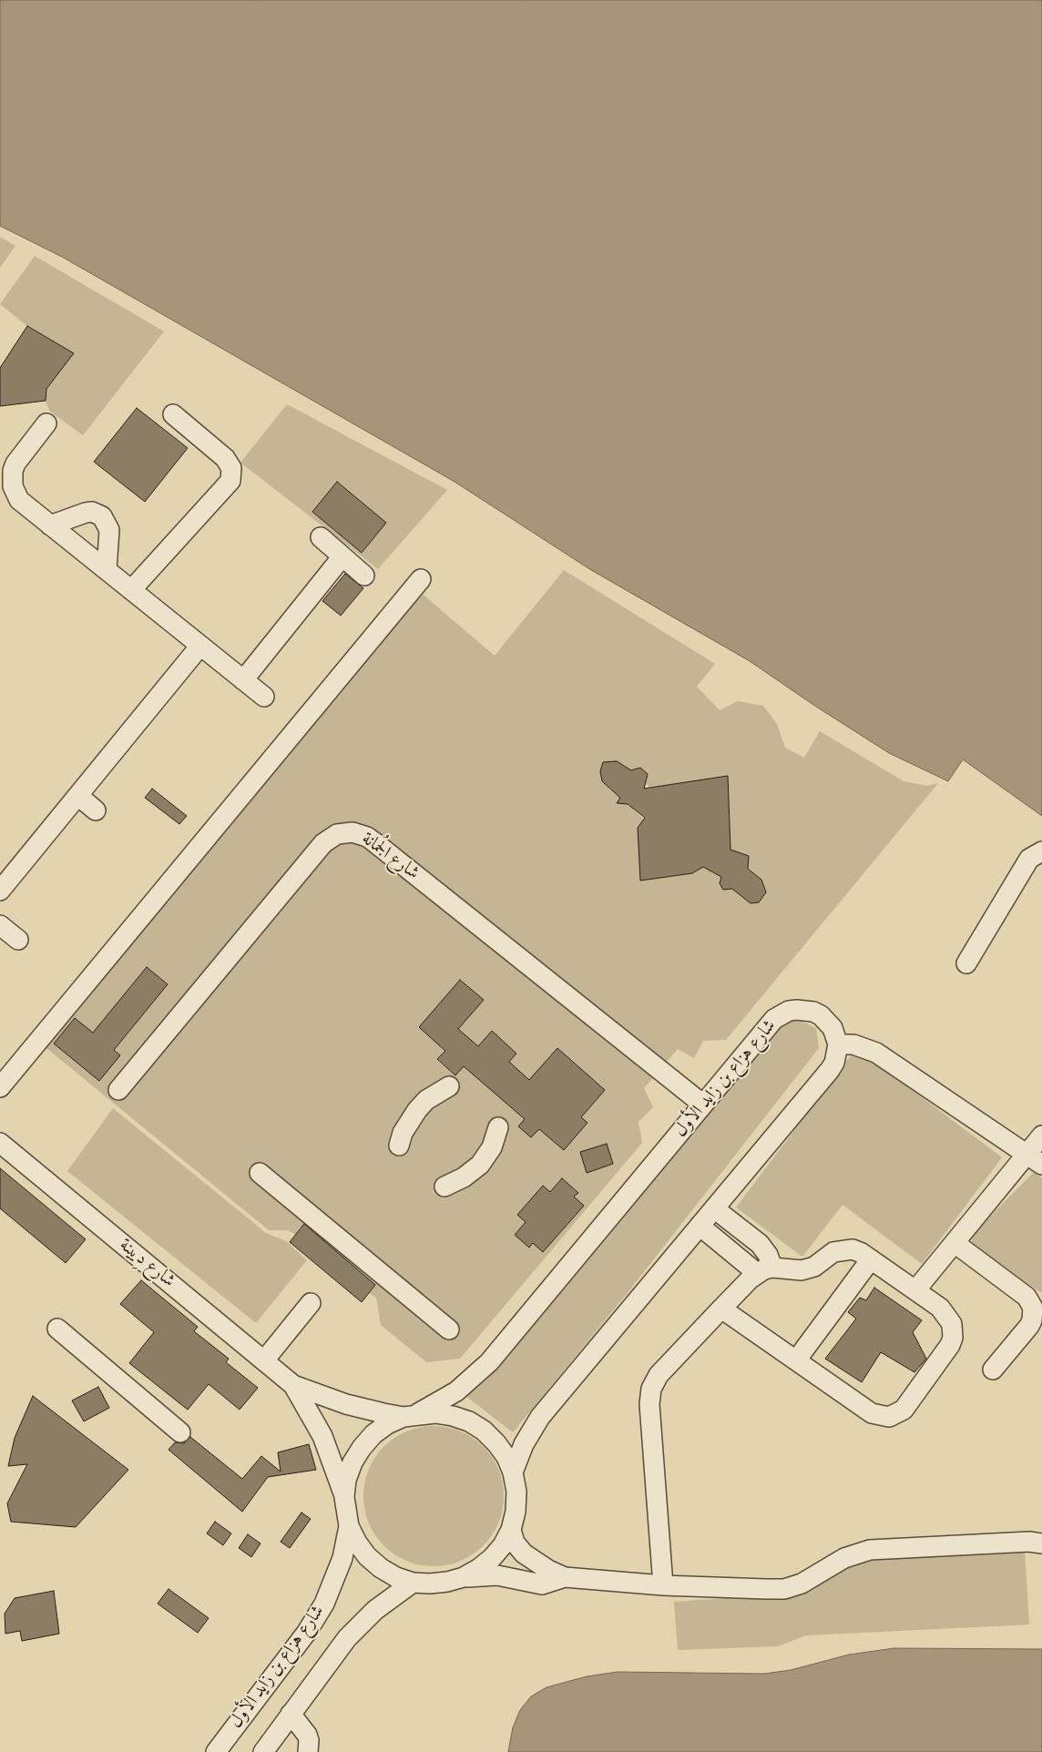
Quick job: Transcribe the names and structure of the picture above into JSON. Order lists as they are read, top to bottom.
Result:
{
  "streets": {
    "street": ["شارع الجُمانة", "شارع هزاع بن زايد الأول", "شارع دِيينة"]
  },
  "crossings": [
    ["شارع الجُمانة", "شارع هزاع بن زايد الأول"],
    ["شارع هزاع بن زايد الأول", "شارع دِيينة"]
  ]
}
